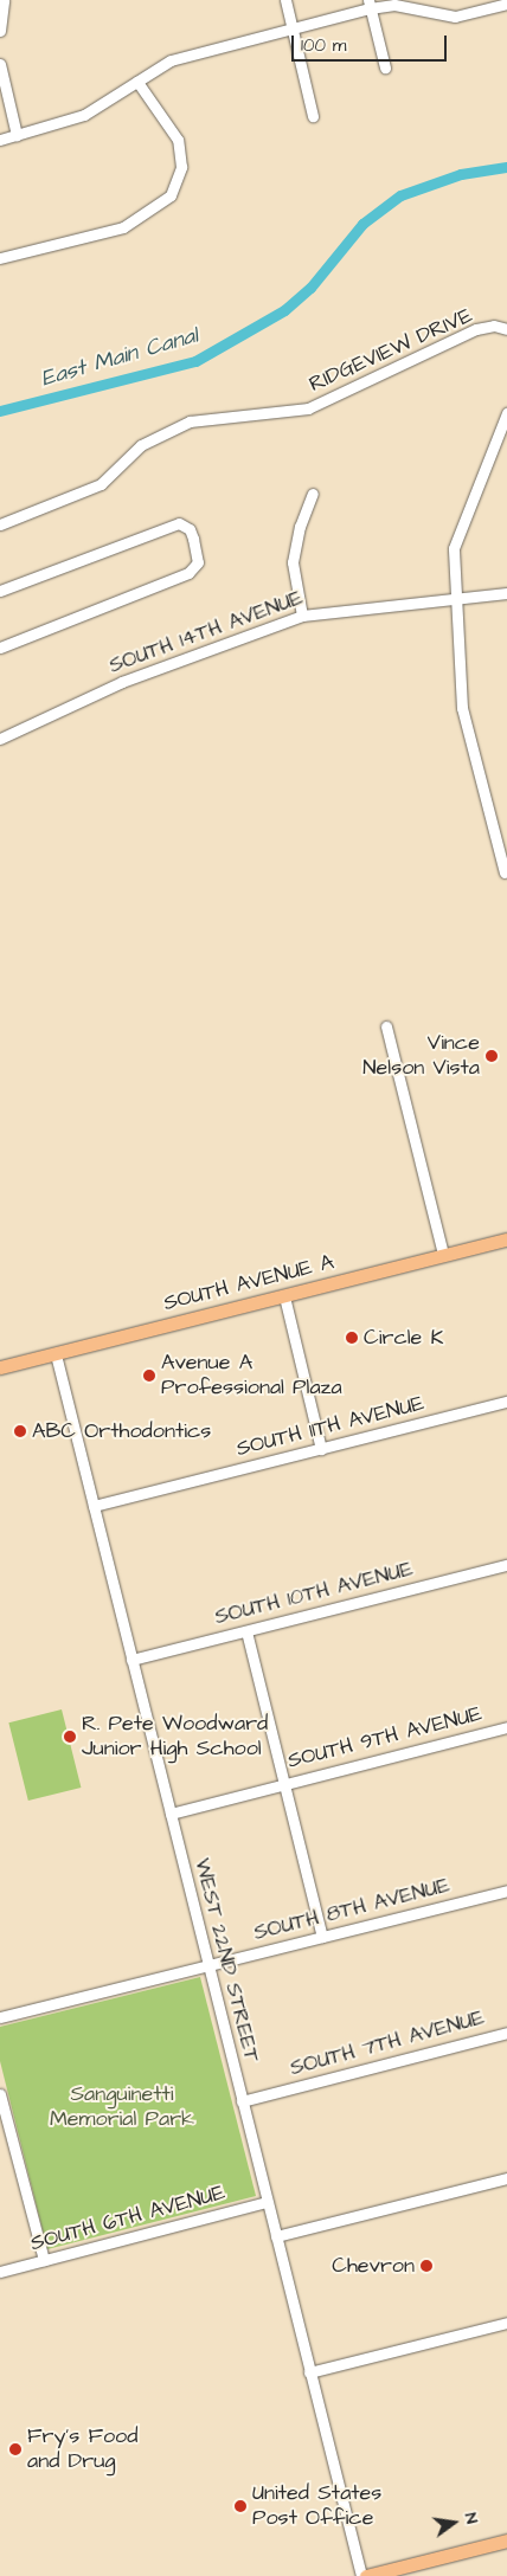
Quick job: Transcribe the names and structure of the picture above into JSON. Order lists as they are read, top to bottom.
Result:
{
  "streets": {
    "main road": ["SOUTH AVENUE A"],
    "street": [
      "RIDGEVIEW DRIVE",
      "SOUTH 14TH AVENUE",
      "SOUTH 11TH AVENUE",
      "SOUTH 10TH AVENUE",
      "SOUTH 9TH AVENUE",
      "SOUTH 8TH AVENUE",
      "WEST 22ND STREET",
      "SOUTH 7TH AVENUE",
      "SOUTH 6TH AVENUE"
    ]
  },
  "crossings": [
    ["SOUTH AVENUE A", "WEST 22ND STREET"],
    ["SOUTH 11TH AVENUE", "WEST 22ND STREET"],
    ["SOUTH 10TH AVENUE", "WEST 22ND STREET"],
    ["SOUTH 9TH AVENUE", "WEST 22ND STREET"],
    ["SOUTH 8TH AVENUE", "WEST 22ND STREET"],
    ["WEST 22ND STREET", "SOUTH 7TH AVENUE"],
    ["WEST 22ND STREET", "SOUTH 6TH AVENUE"]
  ],
  "water": ["East Main Canal"],
  "parks": ["Sanguinetti Memorial Park"],
  "places": [
    "Vince Nelson Vista",
    "Circle K",
    "Avenue A Professional Plaza",
    "ABC Orthodontics",
    "R. Pete Woodward Junior High School",
    "Chevron",
    "Fry's Food and Drug",
    "United States Post Office"
  ],
  "scale_bar": "100 m",
  "north": "right"
}
